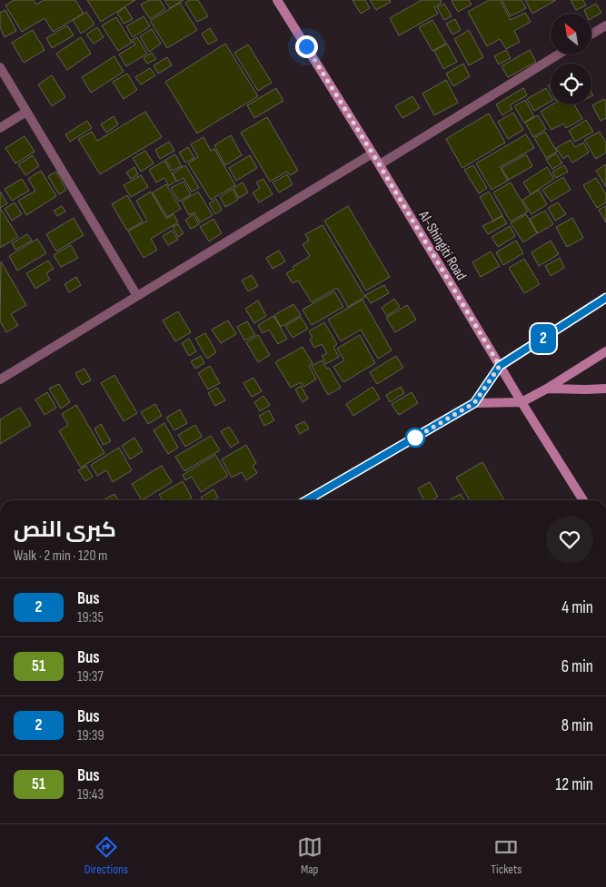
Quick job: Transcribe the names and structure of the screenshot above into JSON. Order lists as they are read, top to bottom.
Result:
{
  "streets": {
    "street": ["Al-Shingiti Road"]
  },
  "lines": ["bus line 2"],
  "north": "top left",
  "page": {
    "on_map": "2",
    "heading": ["كبرى النص", "Walk · 2 min · 120 m"],
    "list": [
      {
        "mark": "2",
        "name": "Bus",
        "note": "19:35",
        "value": "4 min"
      },
      {
        "mark": "51",
        "name": "Bus",
        "note": "19:37",
        "value": "6 min"
      },
      {
        "mark": "2",
        "name": "Bus",
        "note": "19:39",
        "value": "8 min"
      },
      {
        "mark": "51",
        "name": "Bus",
        "note": "19:43",
        "value": "12 min"
      }
    ],
    "tabs": ["Directions", "Map", "Tickets"]
  }
}
